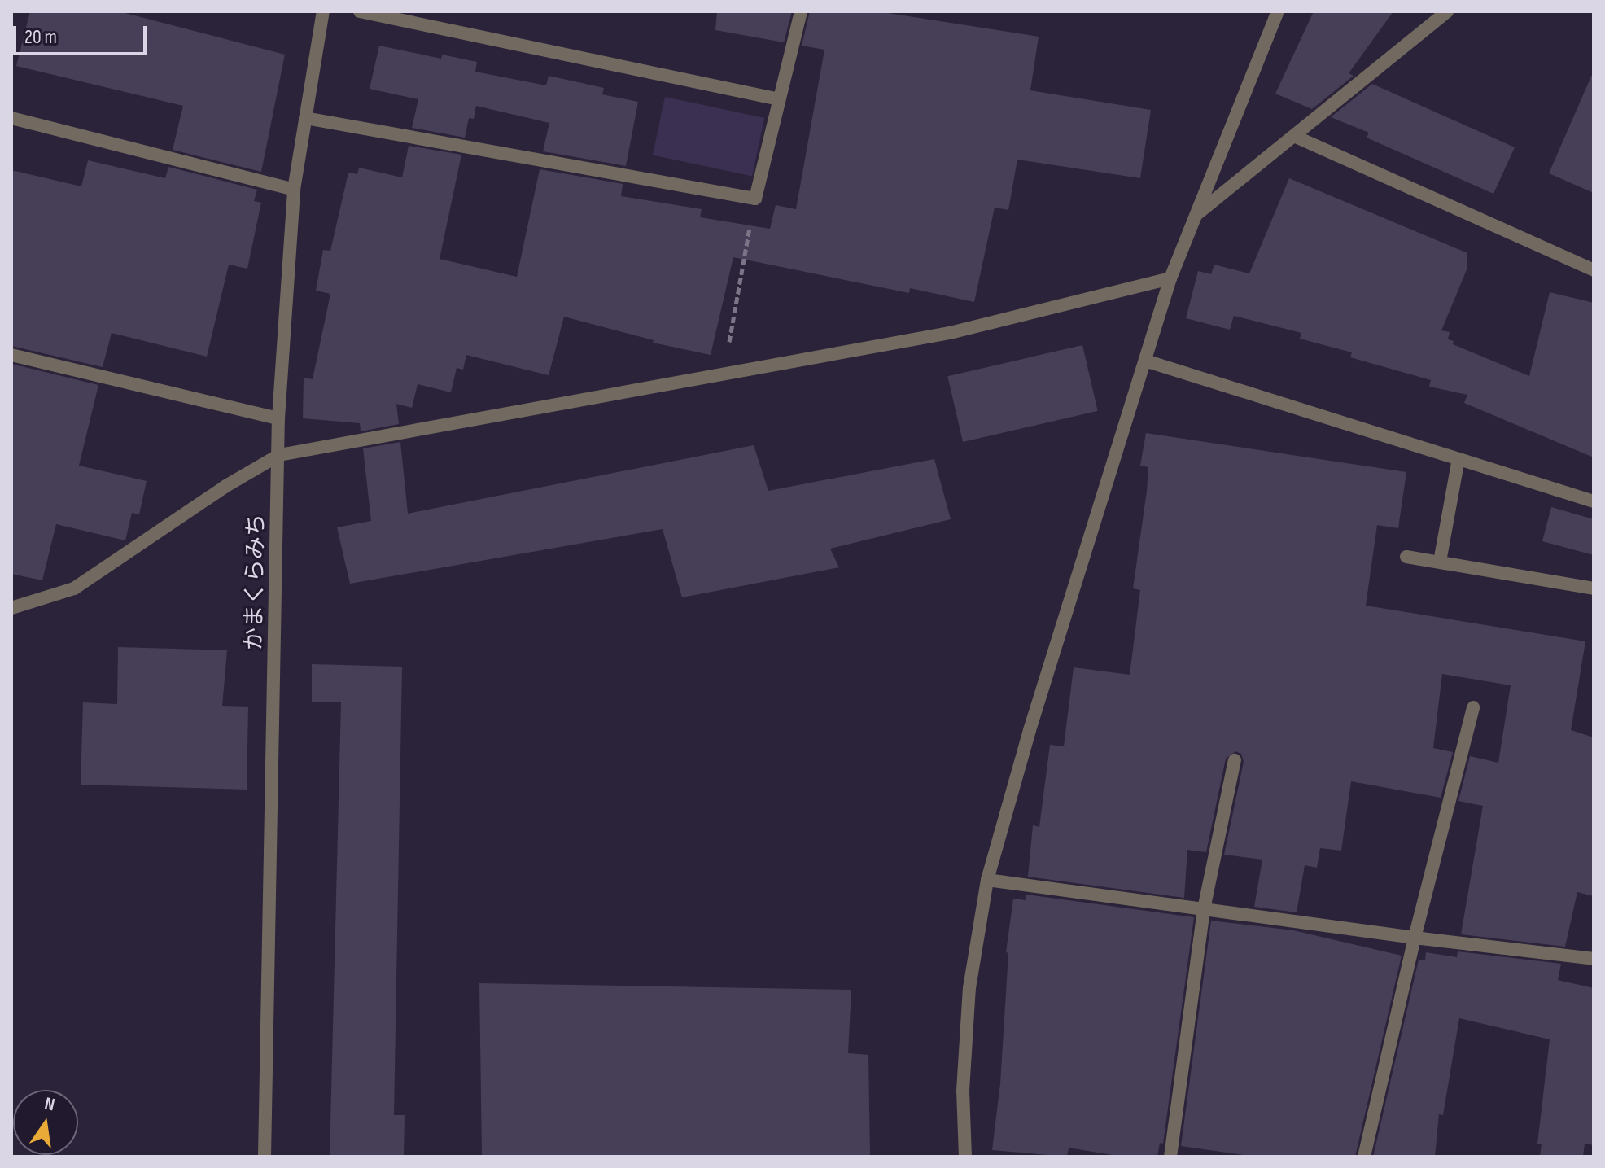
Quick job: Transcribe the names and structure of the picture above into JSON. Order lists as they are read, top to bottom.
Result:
{
  "streets": {
    "street": ["かまくらみち"]
  },
  "scale_bar": "20 m",
  "north": "top"
}
